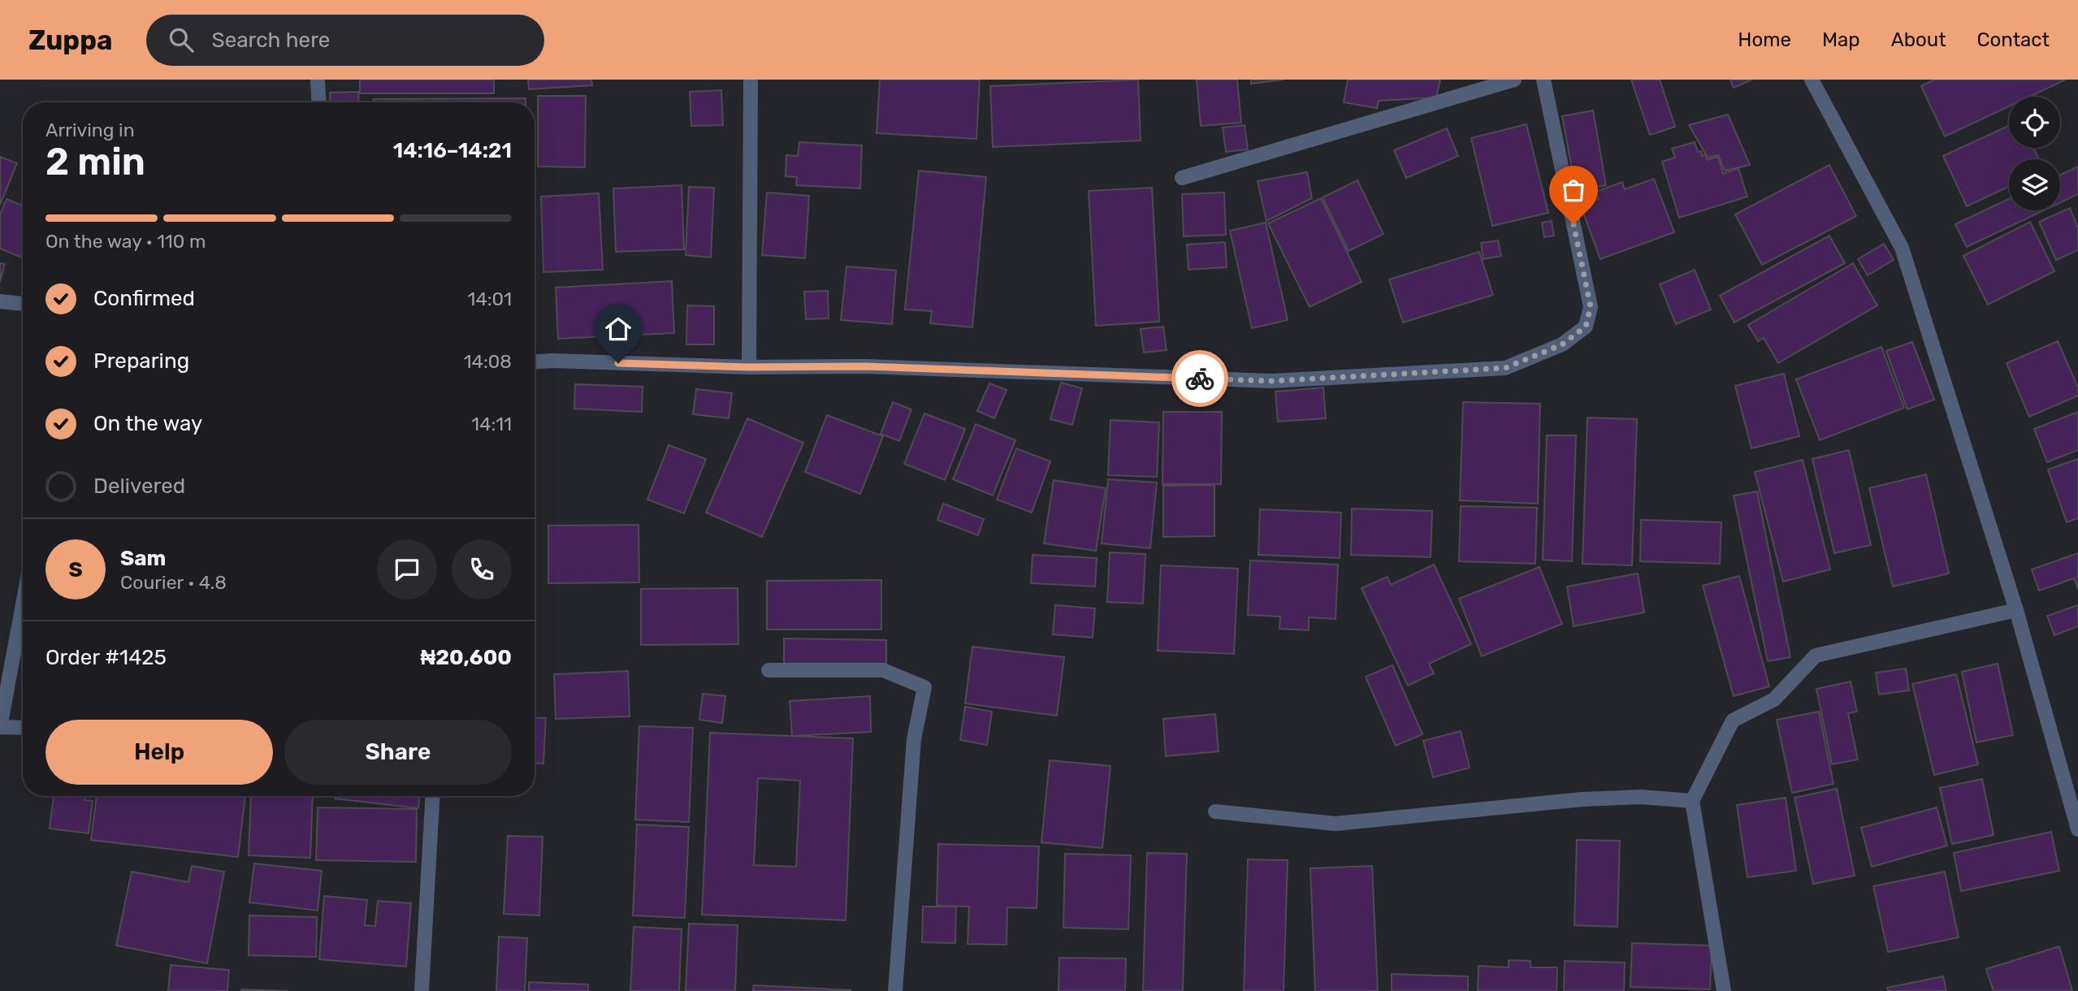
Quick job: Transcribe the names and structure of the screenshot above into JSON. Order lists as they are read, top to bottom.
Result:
{
  "page": {
    "header": "Zuppa",
    "search": "Search here",
    "nav": [
      "Home",
      "Map",
      "About",
      "Contact"
    ],
    "heading": ["2 min", "Arriving in", "14:16–14:21"],
    "panel": [
      "Sam",
      "Courier · 4.8",
      "Order #1425",
      "₦20,600"
    ],
    "bar": "On the way · 110 m",
    "list": [
      ["Confirmed", "14:01"],
      ["Preparing", "14:08"],
      ["On the way", "14:11"],
      "Delivered"
    ],
    "round": "S",
    "buttons": ["Help", "Share"]
  }
}
